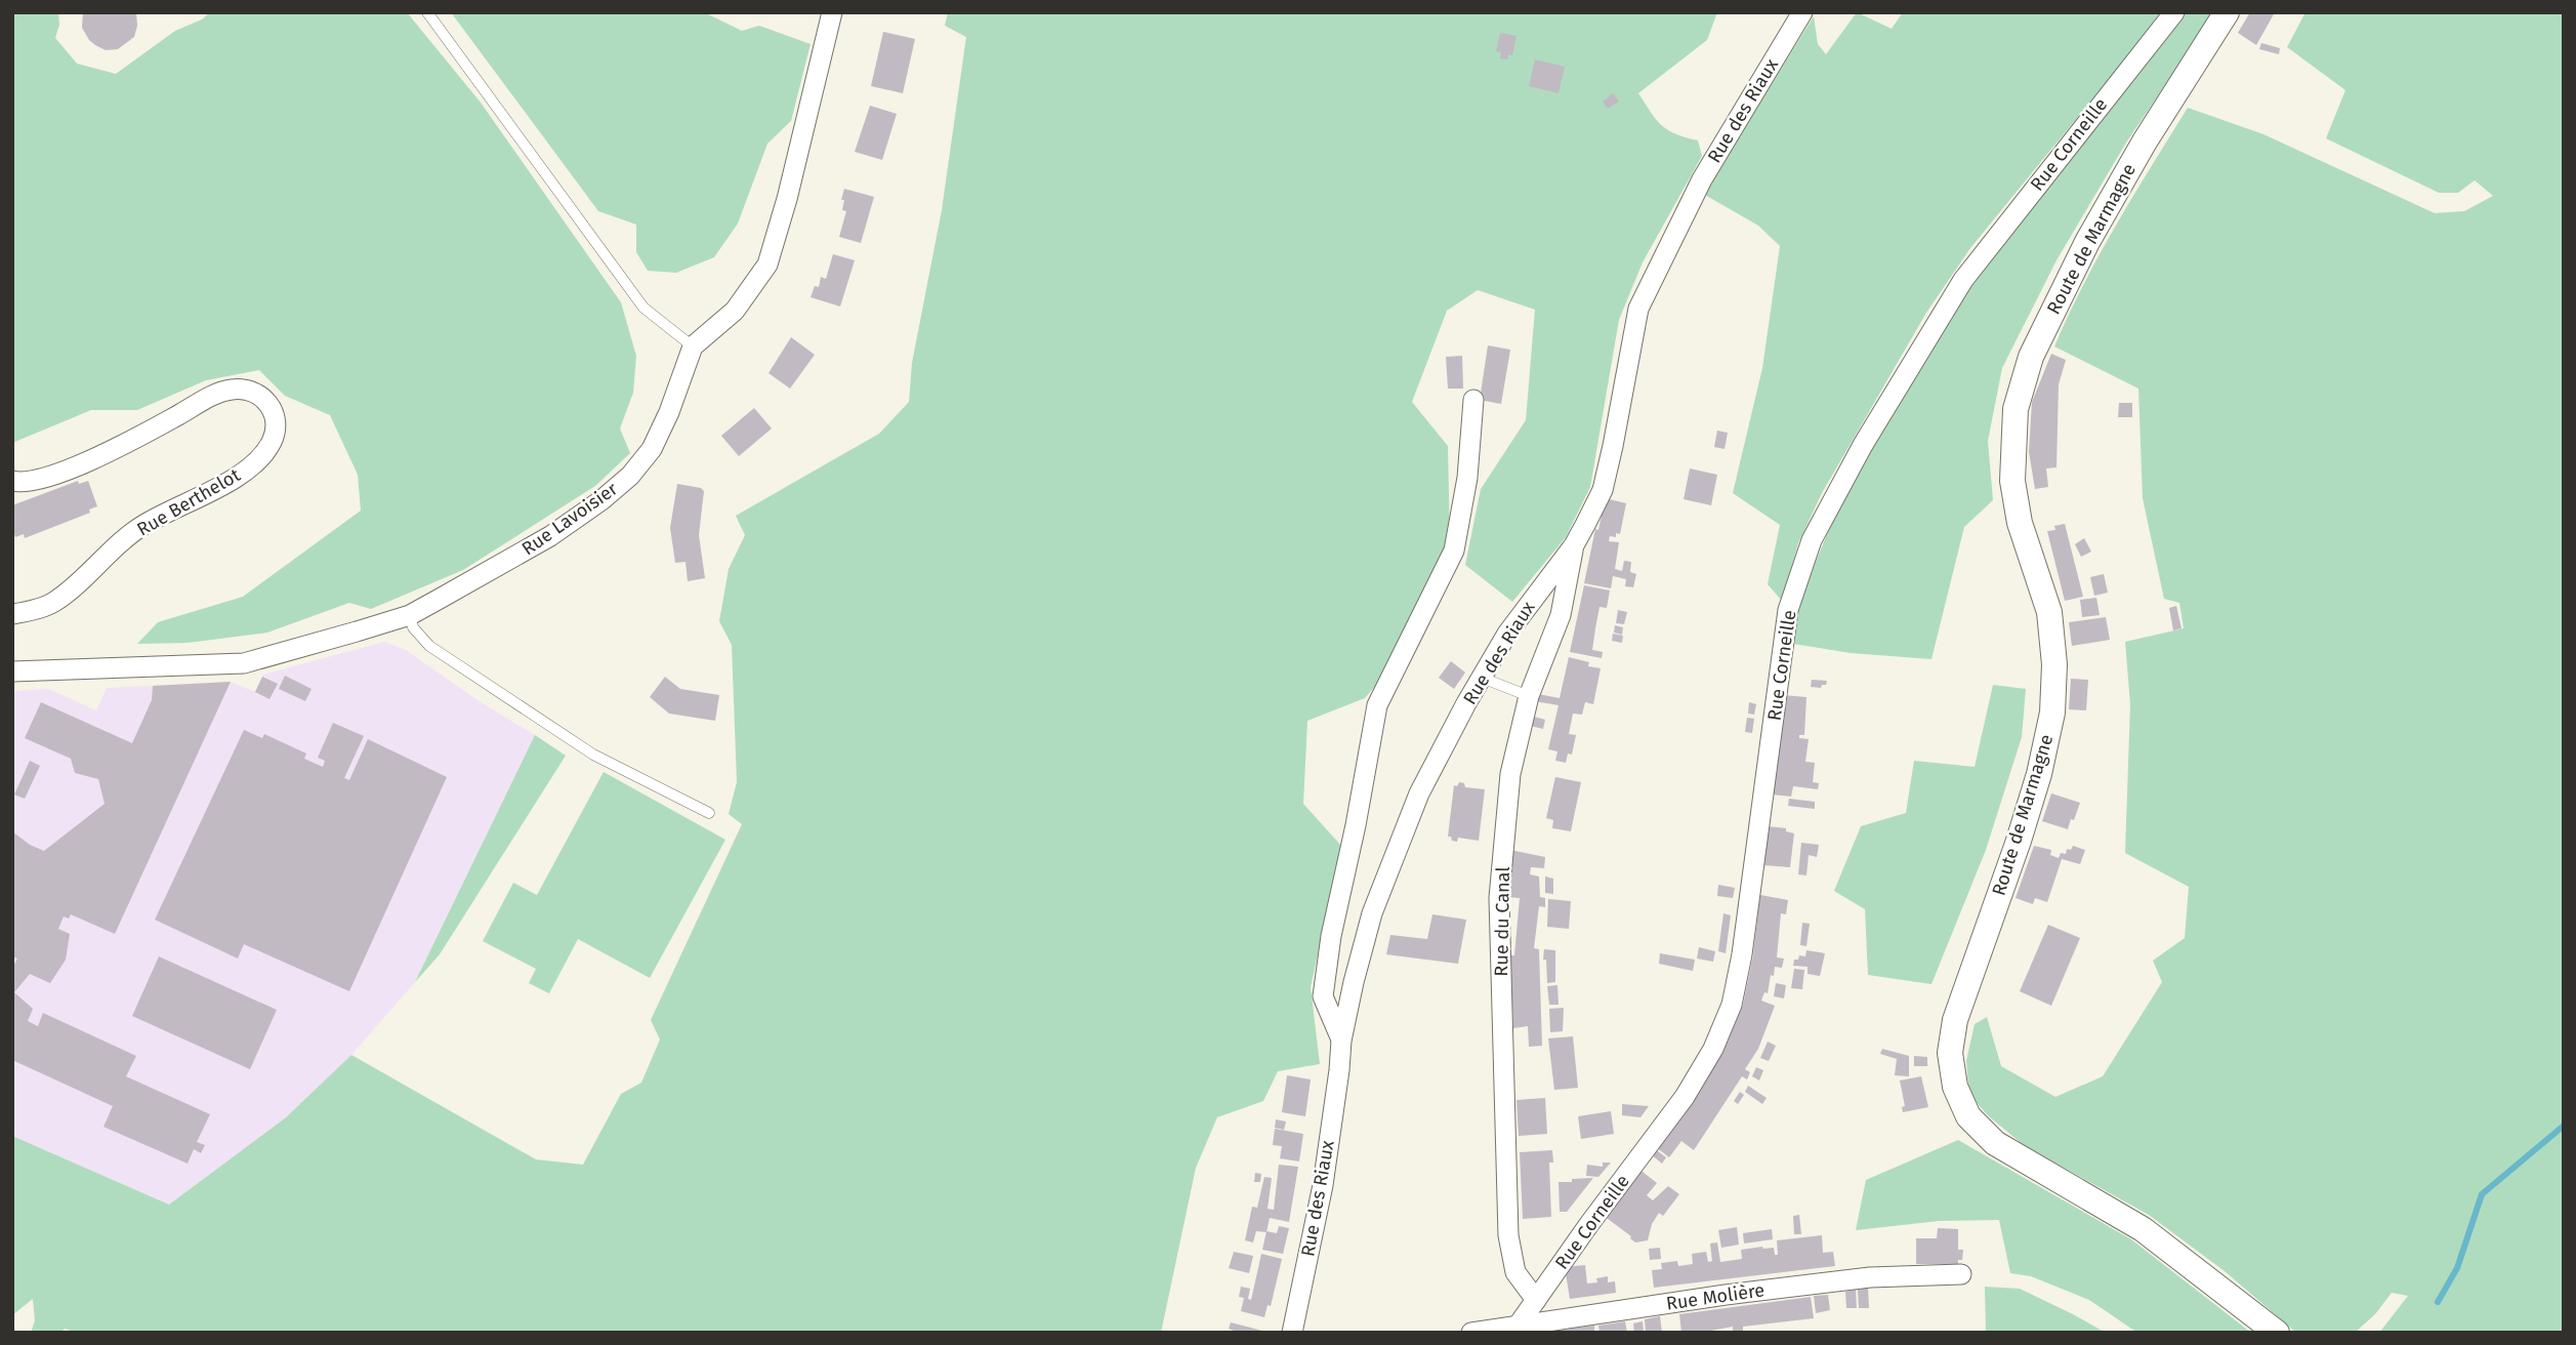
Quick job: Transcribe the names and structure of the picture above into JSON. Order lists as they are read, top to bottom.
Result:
{
  "streets": {
    "street": [
      "Rue des Riaux",
      "Rue Corneille",
      "Route de Marmagne",
      "Rue Berthelot",
      "Rue Lavoisier",
      "Rue du Canal",
      "Rue Molière"
    ]
  },
  "crossings": [
    ["Rue des Riaux", "Rue du Canal"],
    ["Rue Corneille", "Rue du Canal"],
    ["Rue Corneille", "Rue Molière"]
  ]
}
